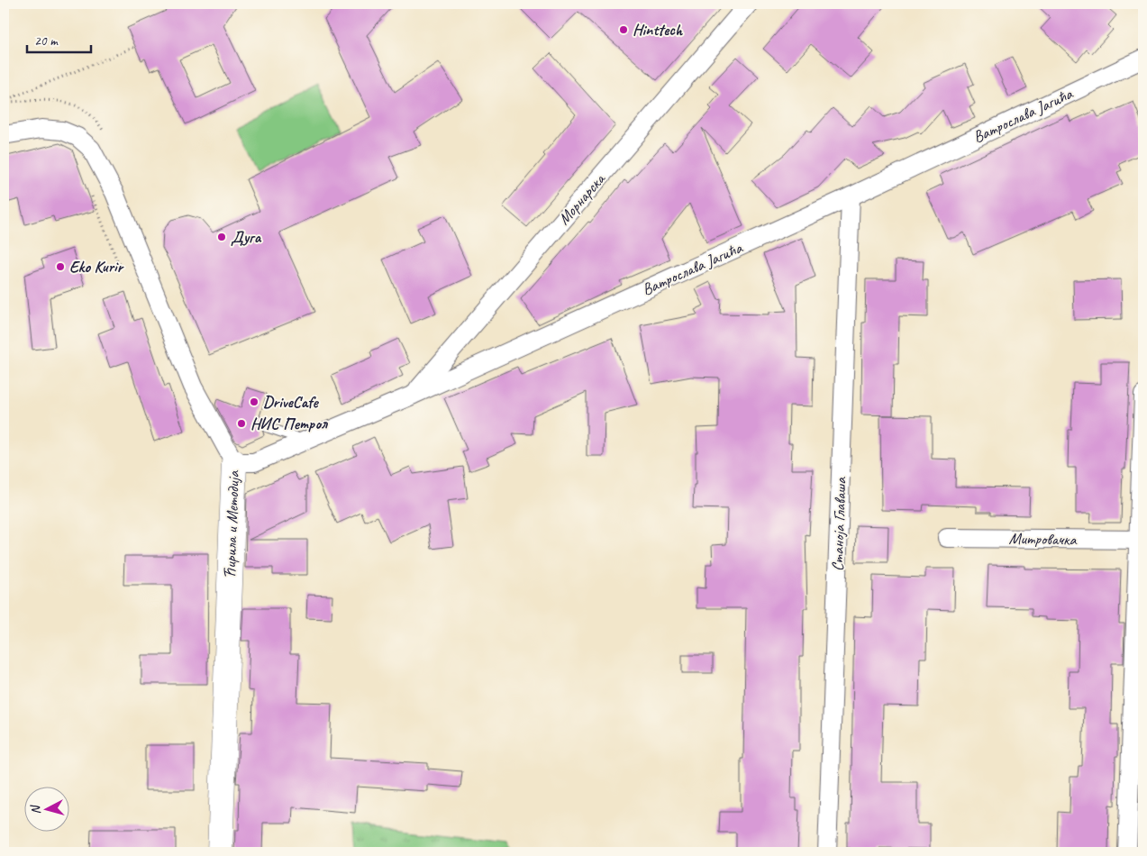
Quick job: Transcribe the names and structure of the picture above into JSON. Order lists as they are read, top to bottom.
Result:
{
  "streets": {
    "street": [
      "Ватрослава Јагића",
      "Морнарска",
      "Станоја Главаша",
      "Ћирила и Методија",
      "Митровачка"
    ]
  },
  "crossings": [
    ["Ватрослава Јагића", "Морнарска"],
    ["Ватрослава Јагића", "Станоја Главаша"],
    ["Ватрослава Јагића", "Ћирила и Методија"]
  ],
  "places": [
    "Hinttech",
    "Дуга",
    "Eko Kurir",
    "DriveCafe",
    "НИС Петрол"
  ],
  "scale_bar": "20 m",
  "north": "left"
}
